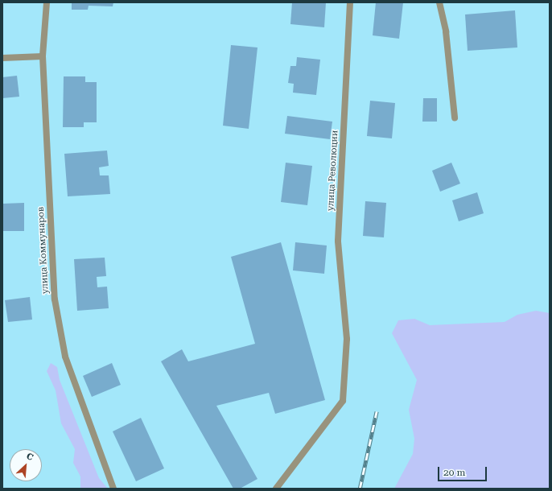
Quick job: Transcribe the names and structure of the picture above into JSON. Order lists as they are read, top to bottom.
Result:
{
  "streets": {
    "street": ["улица Революции", "улица Коммунаров"]
  },
  "scale_bar": "20 m",
  "north": "top right"
}
